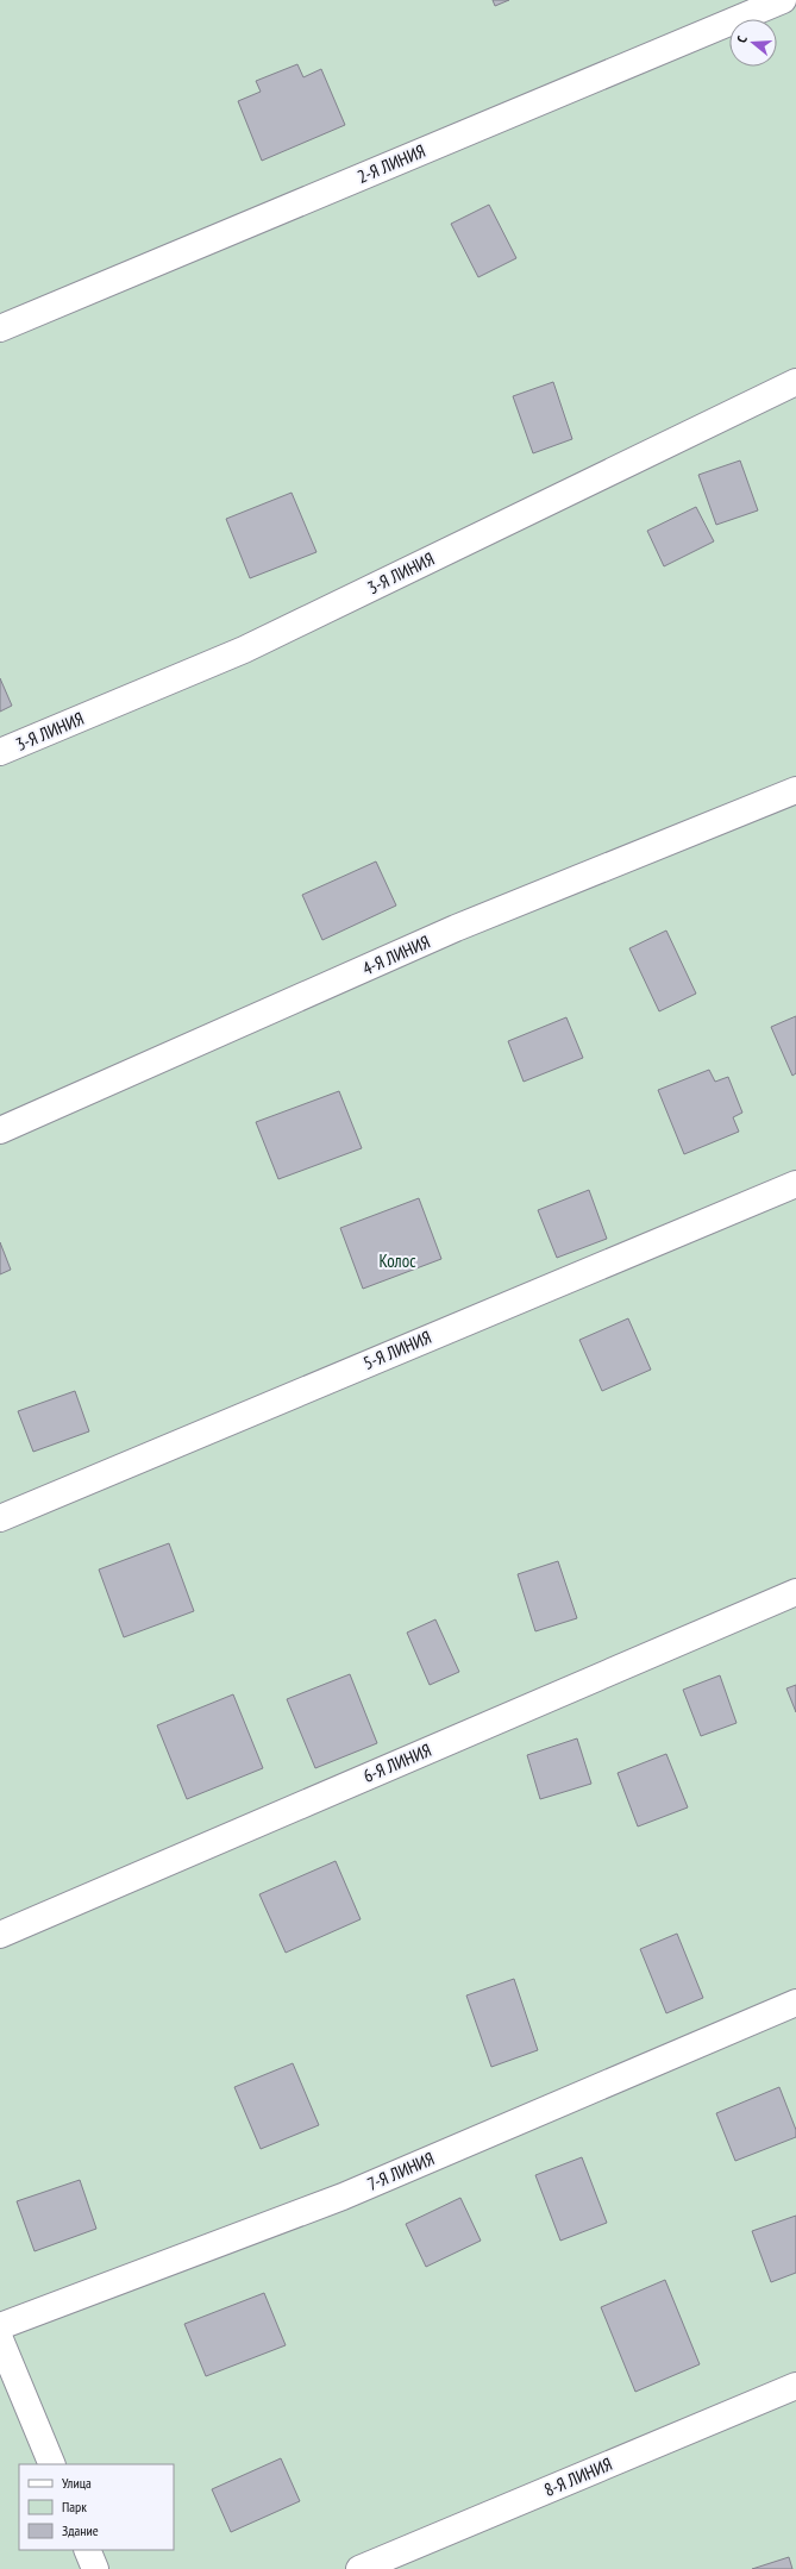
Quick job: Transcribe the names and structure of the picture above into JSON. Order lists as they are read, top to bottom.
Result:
{
  "streets": {
    "lane": [
      "2-Я ЛИНИЯ",
      "3-Я ЛИНИЯ",
      "4-Я ЛИНИЯ",
      "5-Я ЛИНИЯ",
      "6-Я ЛИНИЯ",
      "7-Я ЛИНИЯ",
      "8-Я ЛИНИЯ"
    ]
  },
  "parks": ["Колос"],
  "legend": ["Улица", "Парк", "Здание"],
  "north": "left"
}
